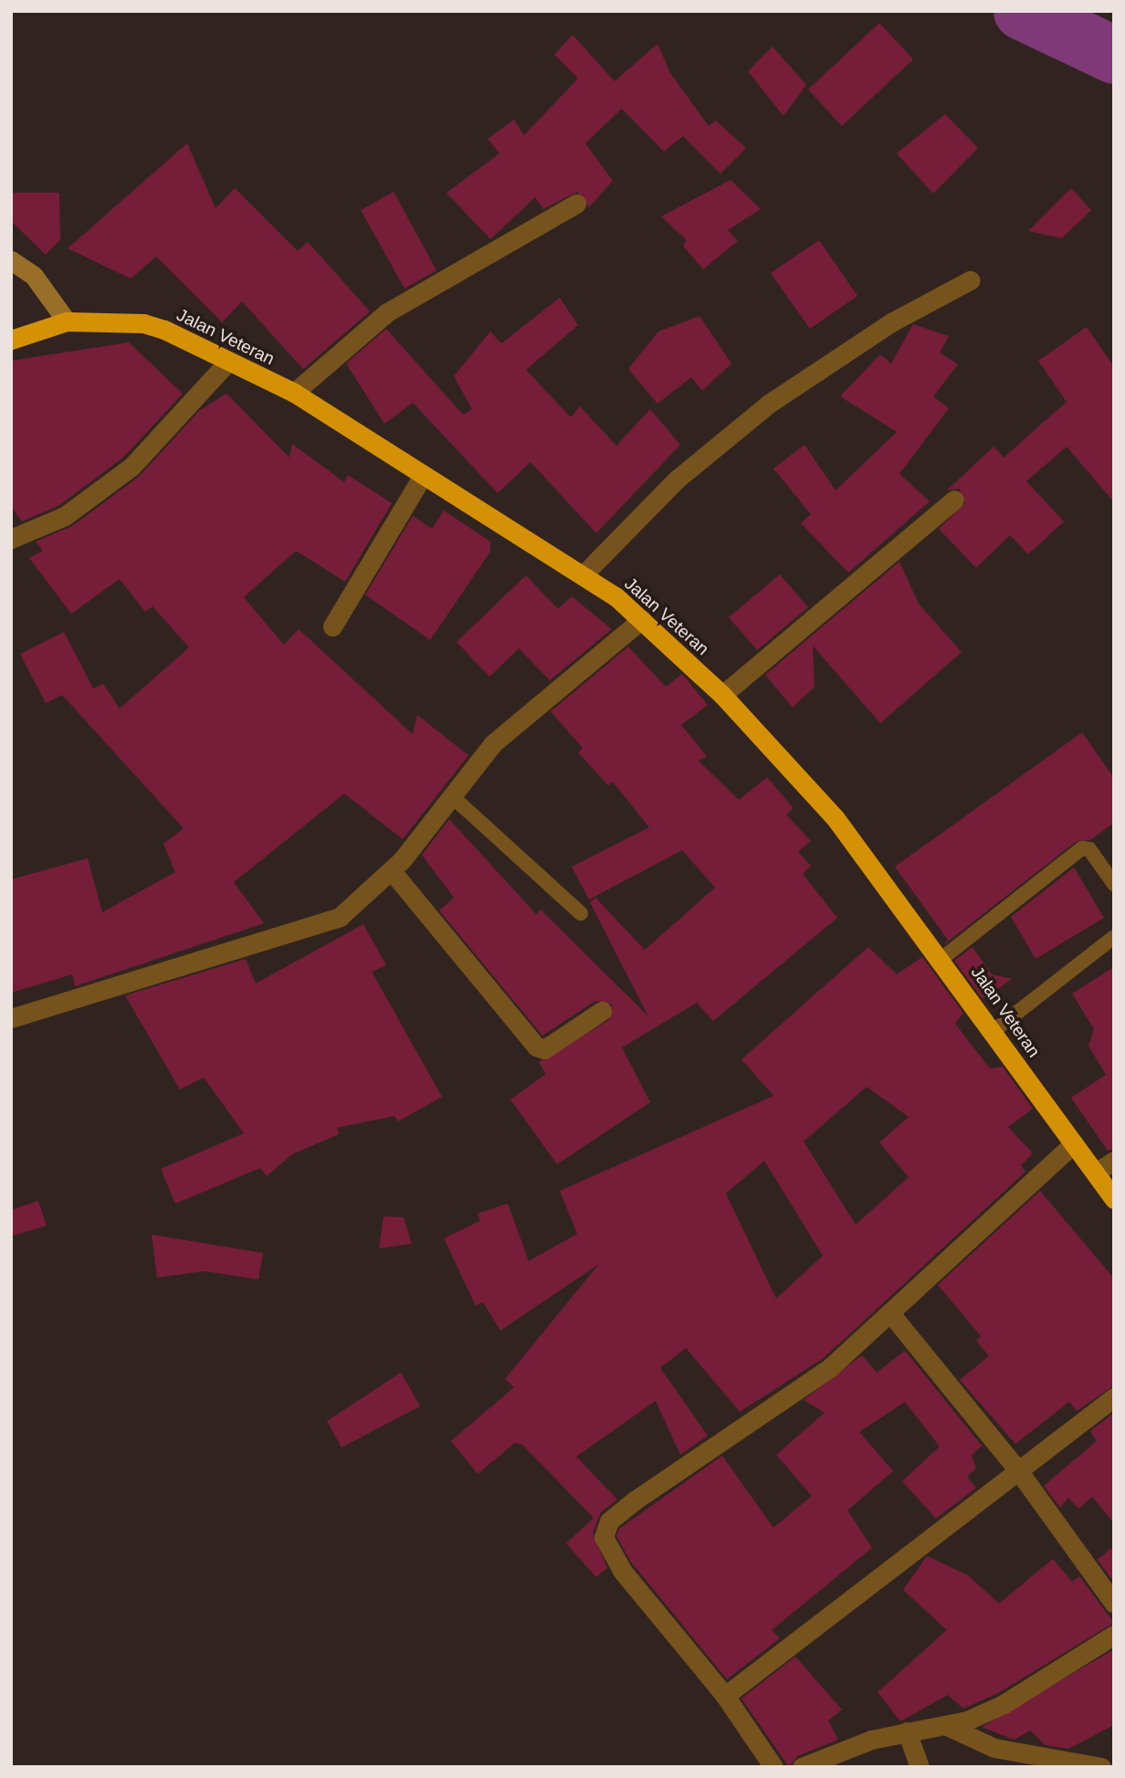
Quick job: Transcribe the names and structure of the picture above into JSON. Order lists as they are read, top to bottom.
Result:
{
  "streets": {
    "highway": ["Jalan Veteran"]
  }
}
